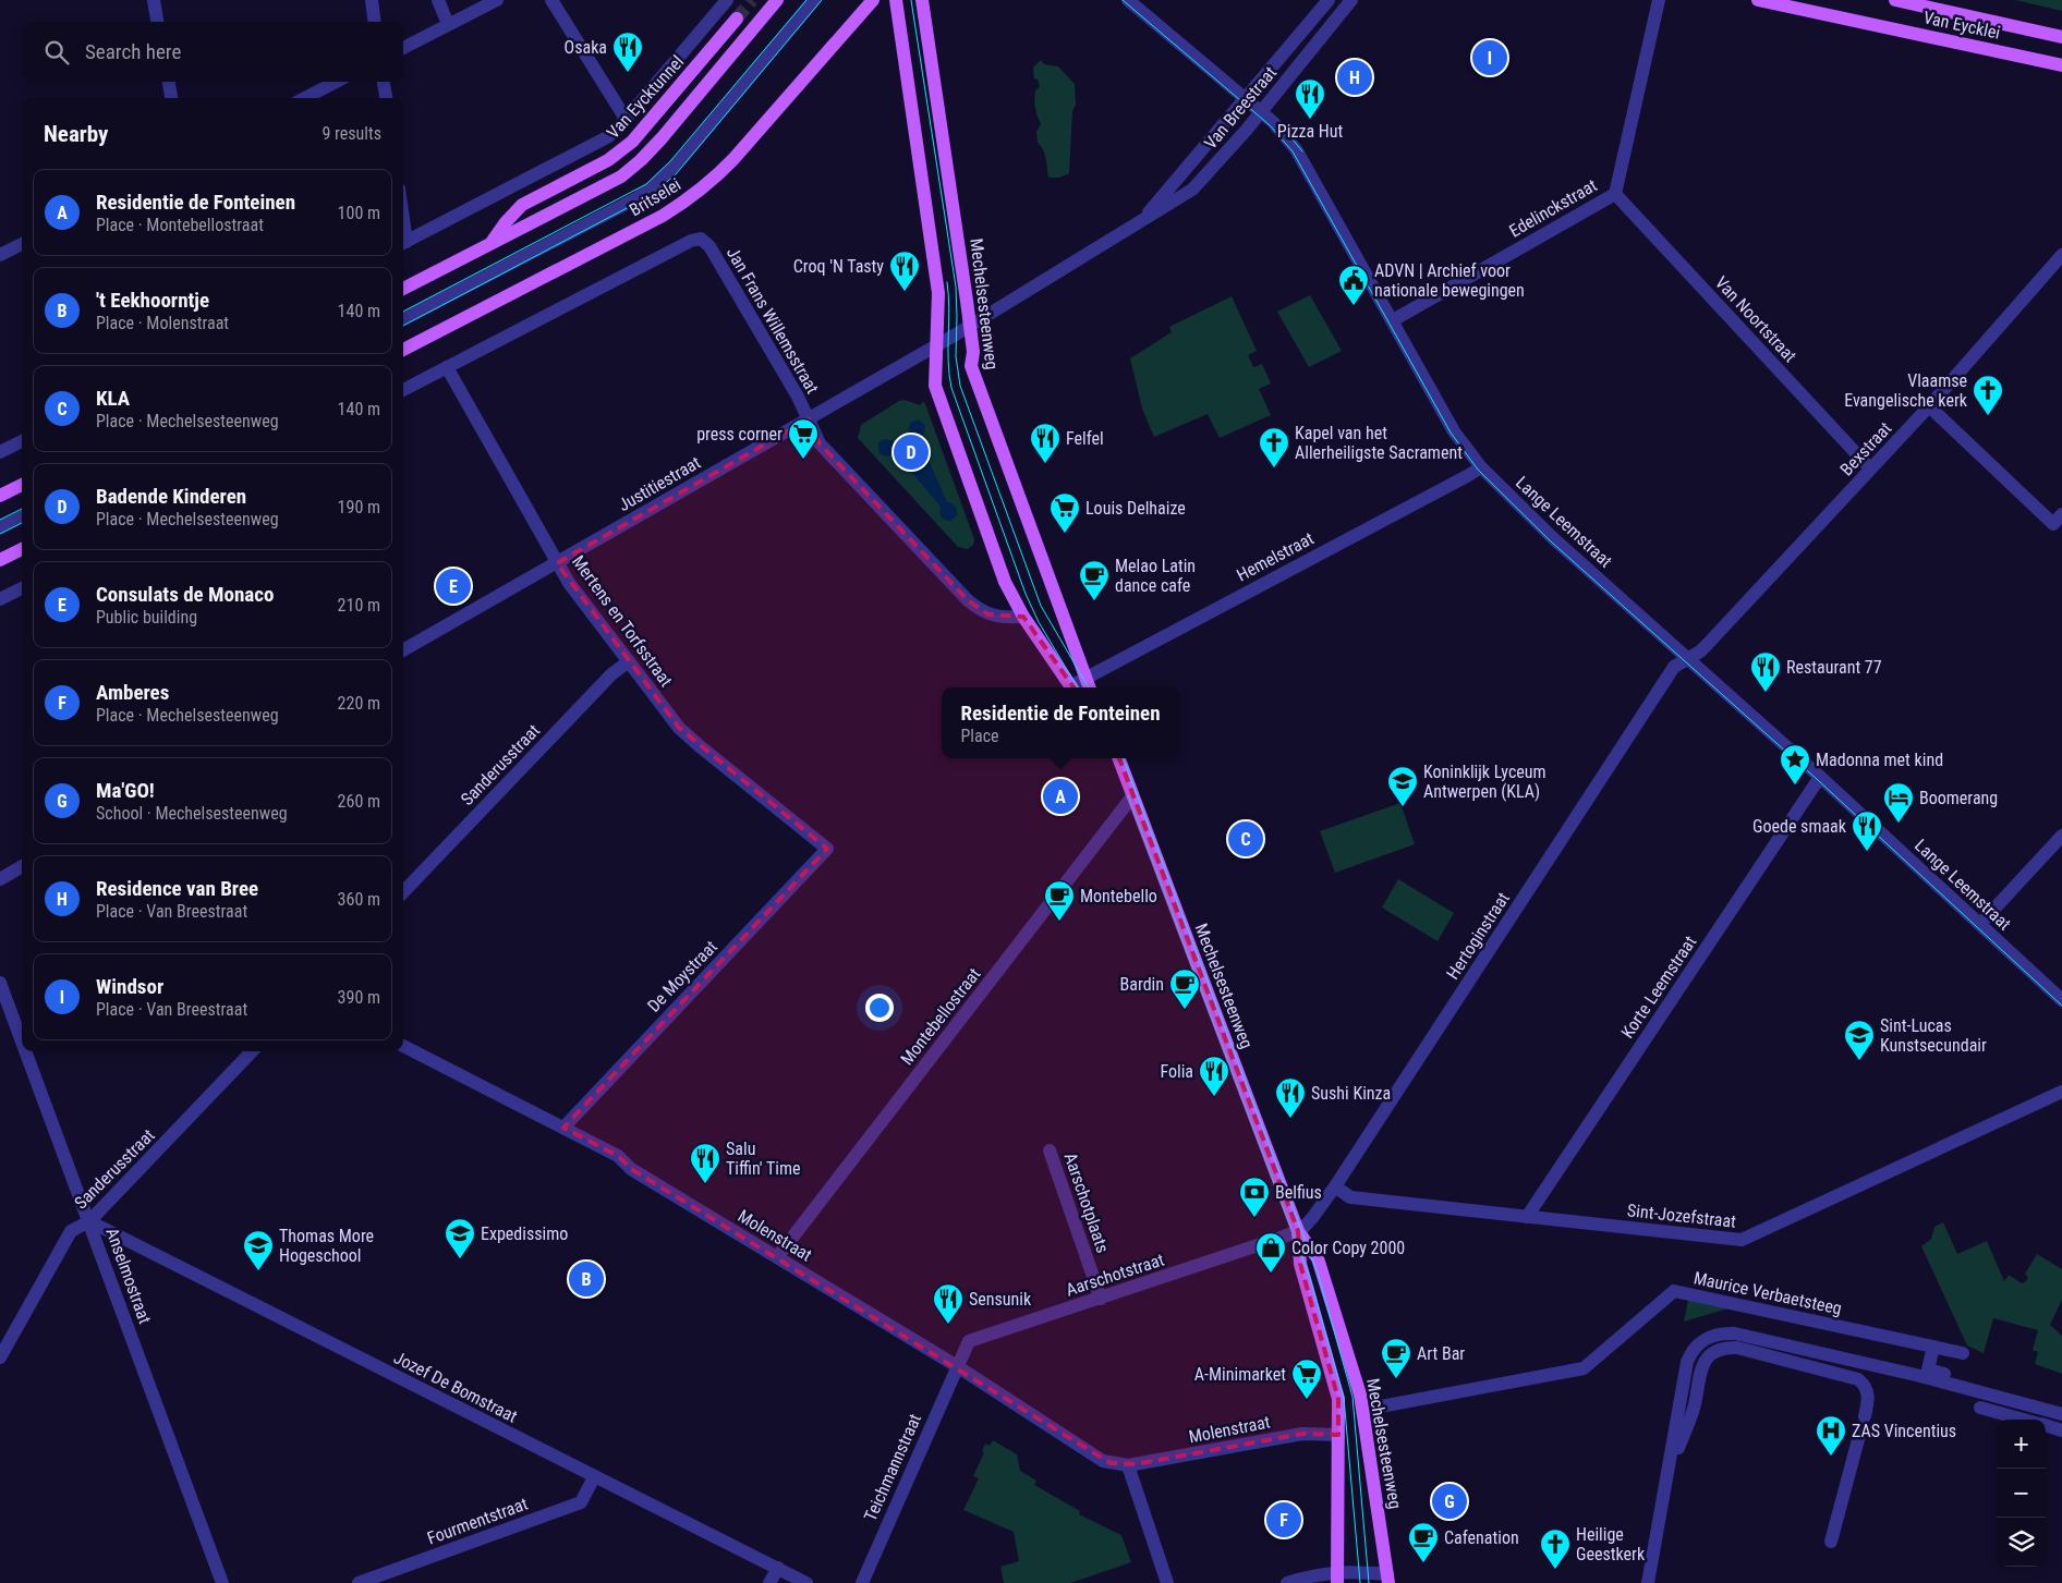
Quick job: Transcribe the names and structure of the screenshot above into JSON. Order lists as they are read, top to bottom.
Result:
{
  "streets": {
    "main road": [
      "Van Eycklei",
      "Van Eycktunnel",
      "Britselei",
      "Mechelsesteenweg"
    ],
    "street": [
      "Van Breestraat",
      "Edelinckstraat",
      "Van Noortstraat",
      "Jan Frans Willemsstraat",
      "Bexstraat",
      "Justitiestraat",
      "Lange Leemstraat",
      "Hemelstraat",
      "Mertens en Torfsstraat",
      "Sanderusstraat",
      "Hertoginstraat",
      "De Moystraat",
      "Korte Leemstraat",
      "Montebellostraat",
      "Aarschotplaats",
      "Sint-Jozefstraat",
      "Molenstraat",
      "Aarschotstraat",
      "Anselmostraat",
      "Maurice Verbaetsteeg",
      "Jozef De Bomstraat",
      "Teichmannstraat",
      "Fourmentstraat"
    ]
  },
  "crossings": [
    ["Van Eycktunnel", "Britselei"],
    ["Van Breestraat", "Mechelsesteenweg"],
    ["Van Breestraat", "Justitiestraat"],
    ["Van Breestraat", "Lange Leemstraat"],
    ["Edelinckstraat", "Van Noortstraat"],
    ["Edelinckstraat", "Lange Leemstraat"],
    ["Mechelsesteenweg", "Hemelstraat"],
    ["Mechelsesteenweg", "Hertoginstraat"],
    ["Mechelsesteenweg", "Montebellostraat"],
    ["Mechelsesteenweg", "Molenstraat"],
    ["Mechelsesteenweg", "Aarschotstraat"],
    ["Mechelsesteenweg", "Maurice Verbaetsteeg"],
    ["Van Noortstraat", "Bexstraat"],
    ["Jan Frans Willemsstraat", "Justitiestraat"],
    ["Jan Frans Willemsstraat", "Mertens en Torfsstraat"],
    ["Bexstraat", "Lange Leemstraat"],
    ["Bexstraat", "Hertoginstraat"],
    ["Justitiestraat", "Mertens en Torfsstraat"],
    ["Lange Leemstraat", "Hemelstraat"],
    ["Lange Leemstraat", "Hertoginstraat"],
    ["Lange Leemstraat", "Korte Leemstraat"],
    ["Mertens en Torfsstraat", "Sanderusstraat"],
    ["Mertens en Torfsstraat", "De Moystraat"],
    ["Sanderusstraat", "Anselmostraat"],
    ["Sanderusstraat", "Jozef De Bomstraat"],
    ["Hertoginstraat", "Sint-Jozefstraat"],
    ["Hertoginstraat", "Aarschotstraat"],
    ["De Moystraat", "Molenstraat"],
    ["Korte Leemstraat", "Sint-Jozefstraat"],
    ["Montebellostraat", "Molenstraat"],
    ["Aarschotplaats", "Aarschotstraat"],
    ["Molenstraat", "Aarschotstraat"],
    ["Molenstraat", "Teichmannstraat"],
    ["Aarschotstraat", "Teichmannstraat"],
    ["Anselmostraat", "Jozef De Bomstraat"],
    ["Jozef De Bomstraat", "Fourmentstraat"]
  ],
  "places": {
    "restaurant": [
      "Osaka",
      "Pizza Hut",
      "Croq 'N Tasty",
      "Felfel",
      "Restaurant 77",
      "Goede smaak",
      "Folia",
      "Sushi Kinza",
      "Salu Tiffin' Time",
      "Sensunik"
    ],
    "public building": ["ADVN | Archief voor nationale bewegingen"],
    "church": ["Vlaamse Evangelische kerk", "Kapel van het Allerheiligste Sacrament", "Heilige Geestkerk"],
    "supermarket": ["press corner", "Louis Delhaize", "A-Minimarket"],
    "cafe": [
      "Melao Latin dance cafe",
      "Montebello",
      "Bardin",
      "Art Bar",
      "Cafenation"
    ],
    "place": ["Madonna met kind"],
    "school or university": [
      "Koninklijk Lyceum Antwerpen (KLA)",
      "Sint-Lucas Kunstsecundair",
      "Expedissimo",
      "Thomas More Hogeschool"
    ],
    "hotel": ["Boomerang"],
    "bank": ["Belfius"],
    "shop": ["Color Copy 2000"],
    "hospital": ["ZAS Vincentius"]
  },
  "page": {
    "search": "Search here",
    "pins": [
      "I",
      "H",
      "D",
      "E",
      "A",
      "C",
      "B",
      "G",
      "F"
    ],
    "heading": ["Nearby", "9 results"],
    "list": [
      {
        "mark": "A",
        "name": "Residentie de Fonteinen",
        "note": "Place · Montebellostraat",
        "value": "100 m"
      },
      {
        "mark": "B",
        "name": "'t Eekhoorntje",
        "note": "Place · Molenstraat",
        "value": "140 m"
      },
      {
        "mark": "C",
        "name": "KLA",
        "note": "Place · Mechelsesteenweg",
        "value": "140 m"
      },
      {
        "mark": "D",
        "name": "Badende Kinderen",
        "note": "Place · Mechelsesteenweg",
        "value": "190 m"
      },
      {
        "mark": "E",
        "name": "Consulats de Monaco",
        "note": "Public building",
        "value": "210 m"
      },
      {
        "mark": "F",
        "name": "Amberes",
        "note": "Place · Mechelsesteenweg",
        "value": "220 m"
      },
      {
        "mark": "G",
        "name": "Ma'GO!",
        "note": "School · Mechelsesteenweg",
        "value": "260 m"
      },
      {
        "mark": "H",
        "name": "Residence van Bree",
        "note": "Place · Van Breestraat",
        "value": "360 m"
      },
      {
        "mark": "I",
        "name": "Windsor",
        "note": "Place · Van Breestraat",
        "value": "390 m"
      }
    ],
    "popup": ["Residentie de Fonteinen", "Place"],
    "map_buttons": ["+", "−"]
  }
}
